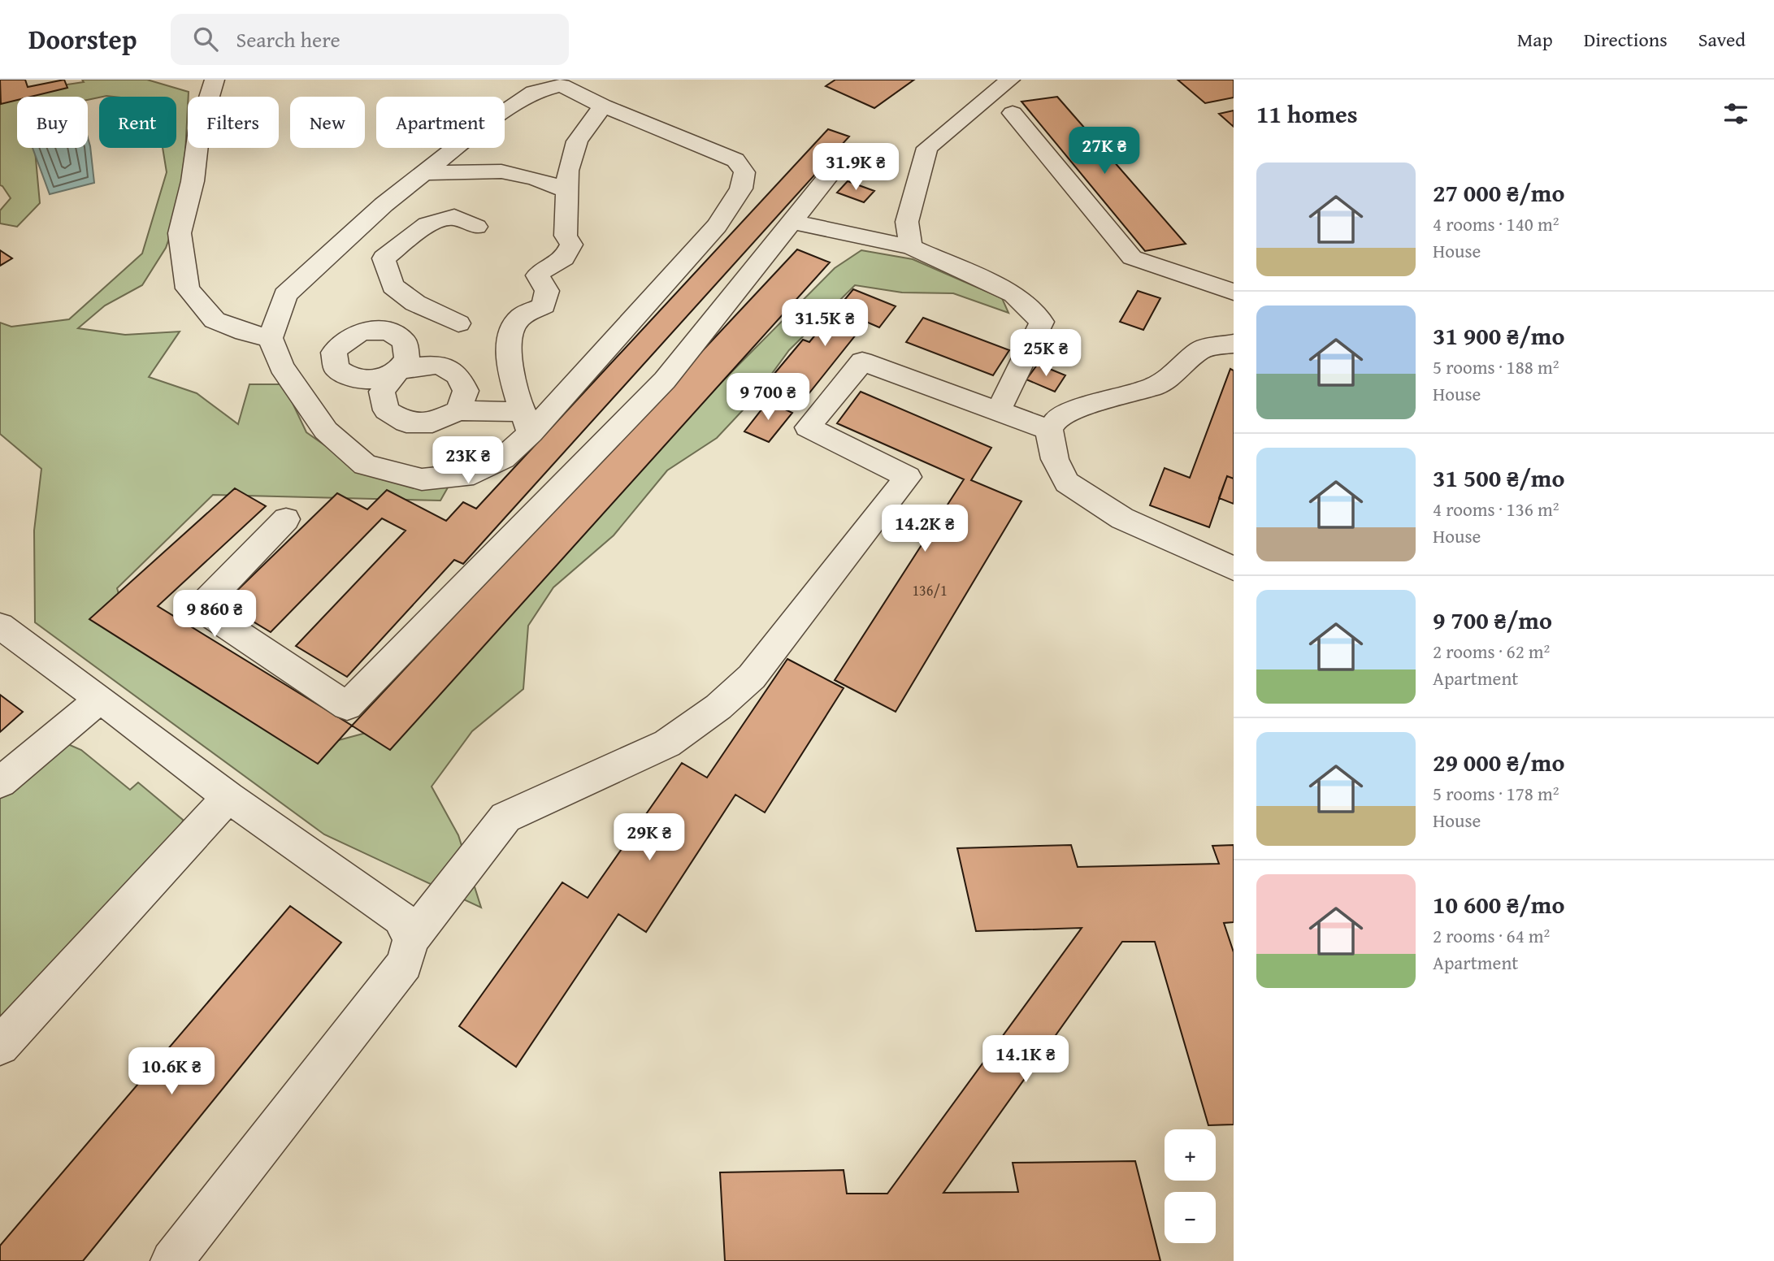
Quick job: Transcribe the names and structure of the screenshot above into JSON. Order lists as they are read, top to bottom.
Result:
{
  "house_numbers": ["136/1"],
  "page": {
    "header": "Doorstep",
    "search": "Search here",
    "nav": ["Map", "Directions", "Saved"],
    "heading": "11 homes",
    "chip": [
      "Buy",
      "Rent",
      "Filters",
      "New",
      "Apartment"
    ],
    "price": [
      "27K ₴",
      "31.9K ₴",
      "31.5K ₴",
      "25K ₴",
      "9 700 ₴",
      "23K ₴",
      "14.2K ₴",
      "9 860 ₴",
      "29K ₴",
      "14.1K ₴",
      "10.6K ₴"
    ],
    "list": [
      {
        "name": "27 000 ₴/mo",
        "note": "4 rooms · 140 m² · House"
      },
      {
        "name": "31 900 ₴/mo",
        "note": "5 rooms · 188 m² · House"
      },
      {
        "name": "31 500 ₴/mo",
        "note": "4 rooms · 136 m² · House"
      },
      {
        "name": "9 700 ₴/mo",
        "note": "2 rooms · 62 m² · Apartment"
      },
      {
        "name": "29 000 ₴/mo",
        "note": "5 rooms · 178 m² · House"
      },
      {
        "name": "10 600 ₴/mo",
        "note": "2 rooms · 64 m² · Apartment"
      }
    ],
    "map_buttons": ["+", "−"]
  }
}
